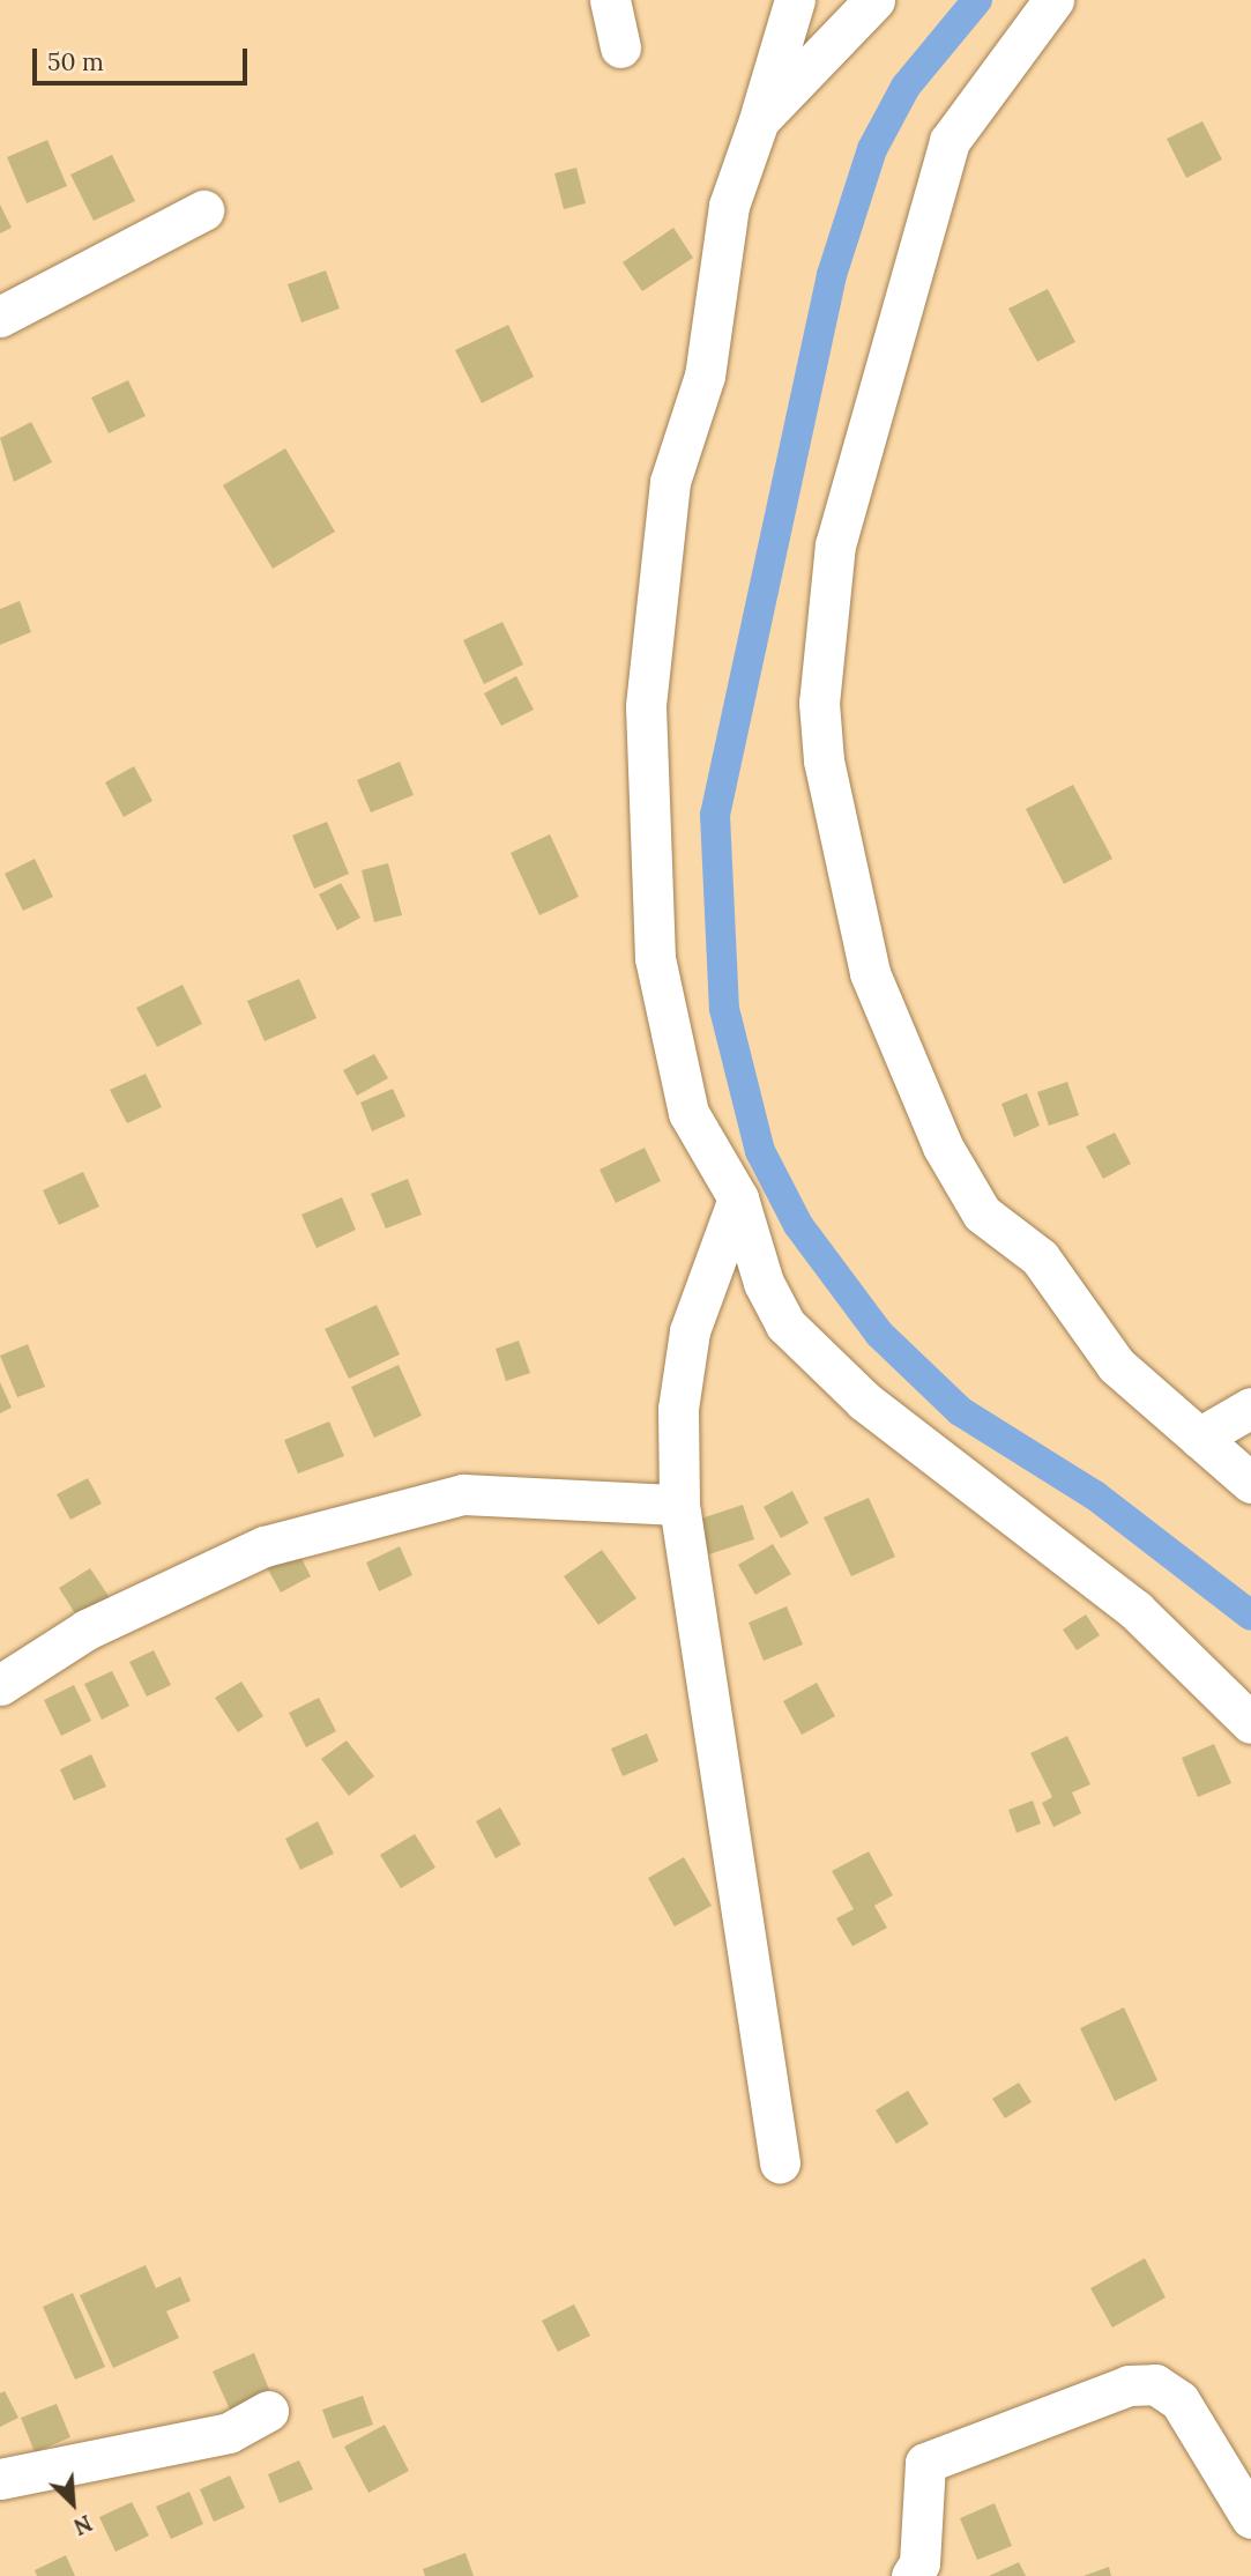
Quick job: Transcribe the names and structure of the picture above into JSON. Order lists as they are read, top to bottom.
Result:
{
  "scale_bar": "50 m",
  "north": "bottom right"
}
